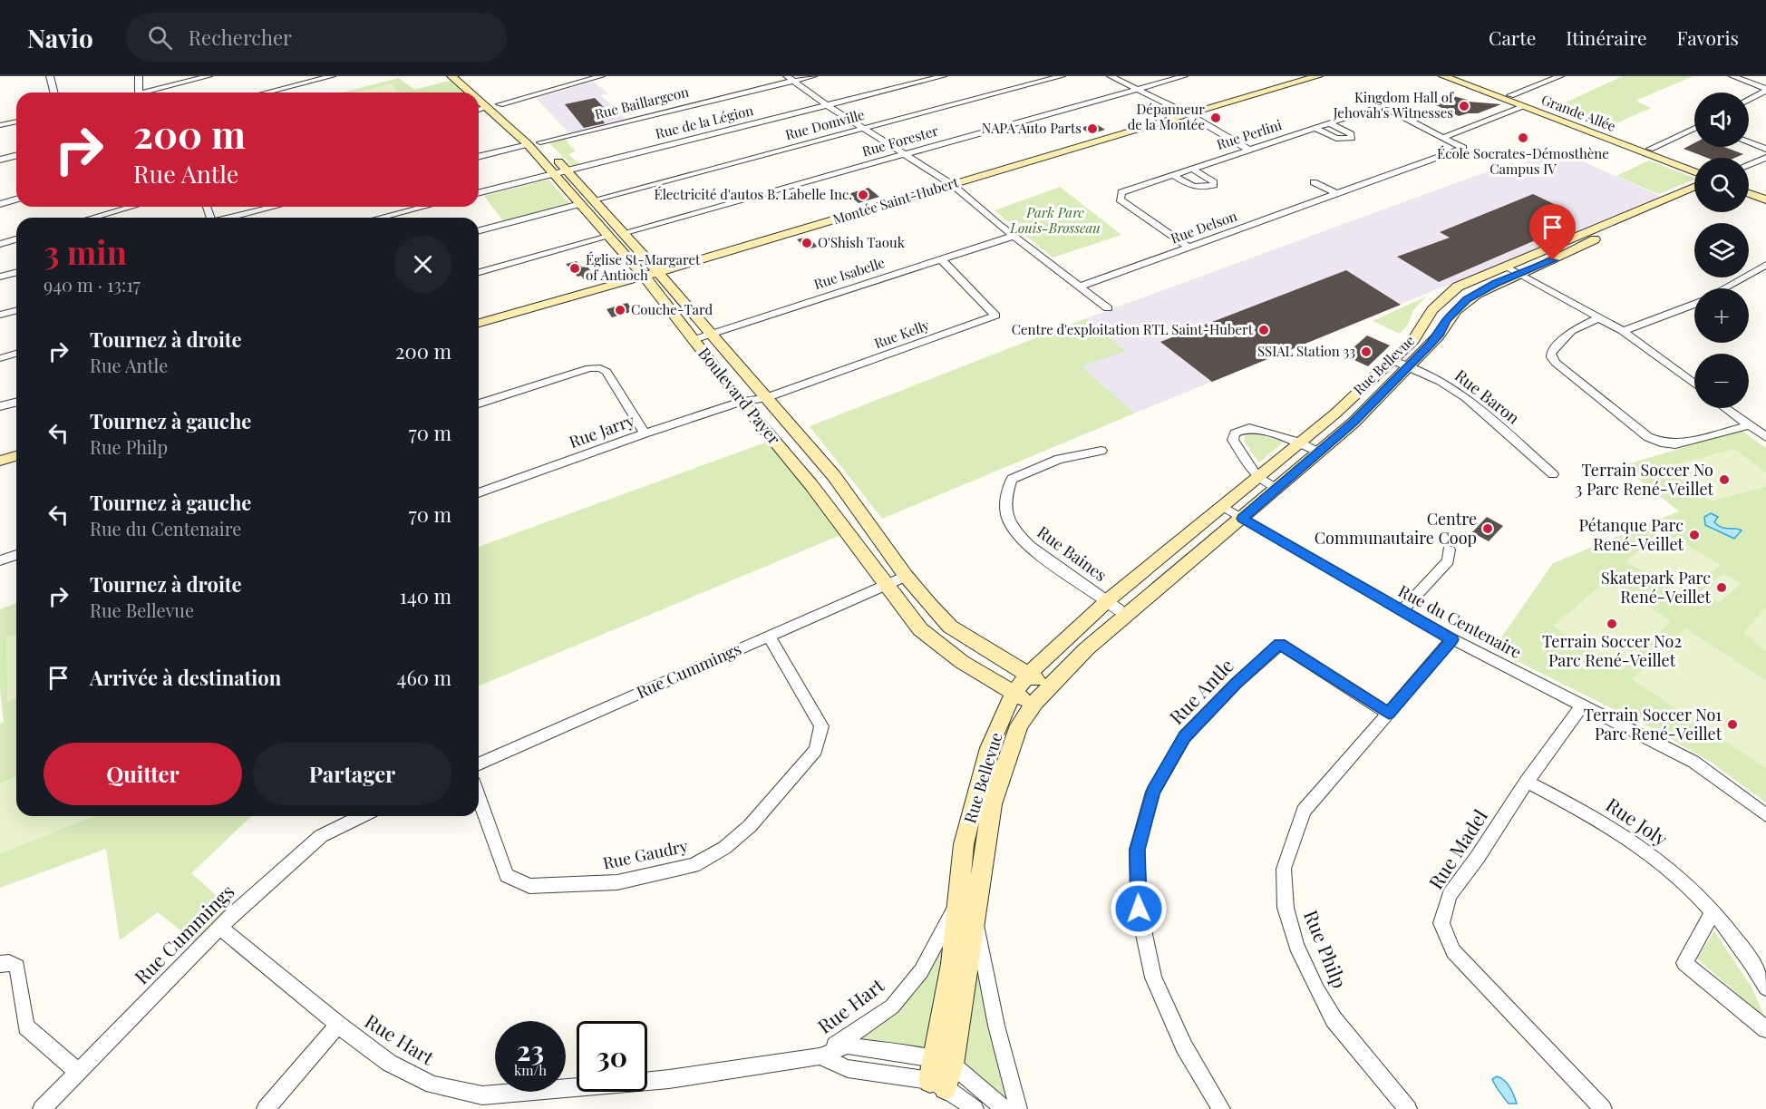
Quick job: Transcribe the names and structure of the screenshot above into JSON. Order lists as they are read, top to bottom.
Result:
{
  "streets": {
    "street": [
      "Rue Baillargeon",
      "Grande Allée",
      "Rue de la Légion",
      "Rue Domville",
      "Rue Perlini",
      "Rue Forester",
      "Montée Saint-Hubert",
      "Rue Delson",
      "Rue Isabelle",
      "Rue Kelly",
      "Rue Bellevue",
      "Boulevard Payer",
      "Rue Baron",
      "Rue Jarry",
      "Rue Baines",
      "Rue du Centenaire",
      "Rue Cummings",
      "Rue Antle",
      "Rue Joly",
      "Rue Madel",
      "Rue Gaudry",
      "Rue Philp",
      "Rue Hart"
    ]
  },
  "crossings": [
    ["Rue Baillargeon", "Boulevard Payer"],
    ["Rue de la Légion", "Boulevard Payer"],
    ["Rue Domville", "Boulevard Payer"],
    ["Rue Perlini", "Rue Delson"],
    ["Rue Forester", "Boulevard Payer"],
    ["Montée Saint-Hubert", "Boulevard Payer"],
    ["Rue Isabelle", "Rue Kelly"],
    ["Rue Isabelle", "Boulevard Payer"],
    ["Rue Kelly", "Boulevard Payer"],
    ["Rue Kelly", "Rue Jarry"],
    ["Rue Bellevue", "Boulevard Payer"],
    ["Rue Bellevue", "Rue Baron"],
    ["Rue Bellevue", "Rue Baines"],
    ["Rue Bellevue", "Rue du Centenaire"],
    ["Rue Bellevue", "Rue Hart"],
    ["Boulevard Payer", "Rue Jarry"],
    ["Boulevard Payer", "Rue Cummings"],
    ["Rue du Centenaire", "Rue Madel"],
    ["Rue du Centenaire", "Rue Philp"],
    ["Rue Cummings", "Rue Gaudry"],
    ["Rue Cummings", "Rue Hart"],
    ["Rue Antle", "Rue Philp"],
    ["Rue Joly", "Rue Madel"]
  ],
  "parks": ["Park Parc Louis-Brosseau"],
  "places": [
    "Kingdom Hall of Jehovah's Witnesses",
    "Dépanneur de la Montée",
    "NAPA Auto Parts",
    "École Socrates-Démosthène Campus IV",
    "Électricité d'autos B. Labelle Inc.",
    "O'Shish Taouk",
    "Église St-Margaret of Antioch",
    "Couche-Tard",
    "Centre d'exploitation RTL Saint-Hubert",
    "SSIAL Station 33",
    "Terrain Soccer No 3 Parc René-Veillet",
    "Centre Communautaire Coop",
    "Pétanque Parc René-Veillet",
    "Skatepark Parc René-Veillet",
    "Terrain Soccer No2 Parc René-Veillet",
    "Terrain Soccer No1 Parc René-Veillet"
  ],
  "page": {
    "header": "Navio",
    "search": "Rechercher",
    "nav": ["Carte", "Itinéraire", "Favoris"],
    "map_buttons": ["+", "−"],
    "turn": ["200 m", "Rue Antle"],
    "heading": ["3 min", "940 m · 13:17"],
    "list": [
      {
        "name": "Tournez à droite",
        "note": "Rue Antle",
        "value": "200 m"
      },
      {
        "name": "Tournez à gauche",
        "note": "Rue Philp",
        "value": "70 m"
      },
      {
        "name": "Tournez à gauche",
        "note": "Rue du Centenaire",
        "value": "70 m"
      },
      {
        "name": "Tournez à droite",
        "note": "Rue Bellevue",
        "value": "140 m"
      },
      {
        "name": "Arrivée à destination",
        "value": "460 m"
      }
    ],
    "buttons": ["Quitter", "Partager"],
    "speed": "23 km/h",
    "limit": "30"
  }
}
